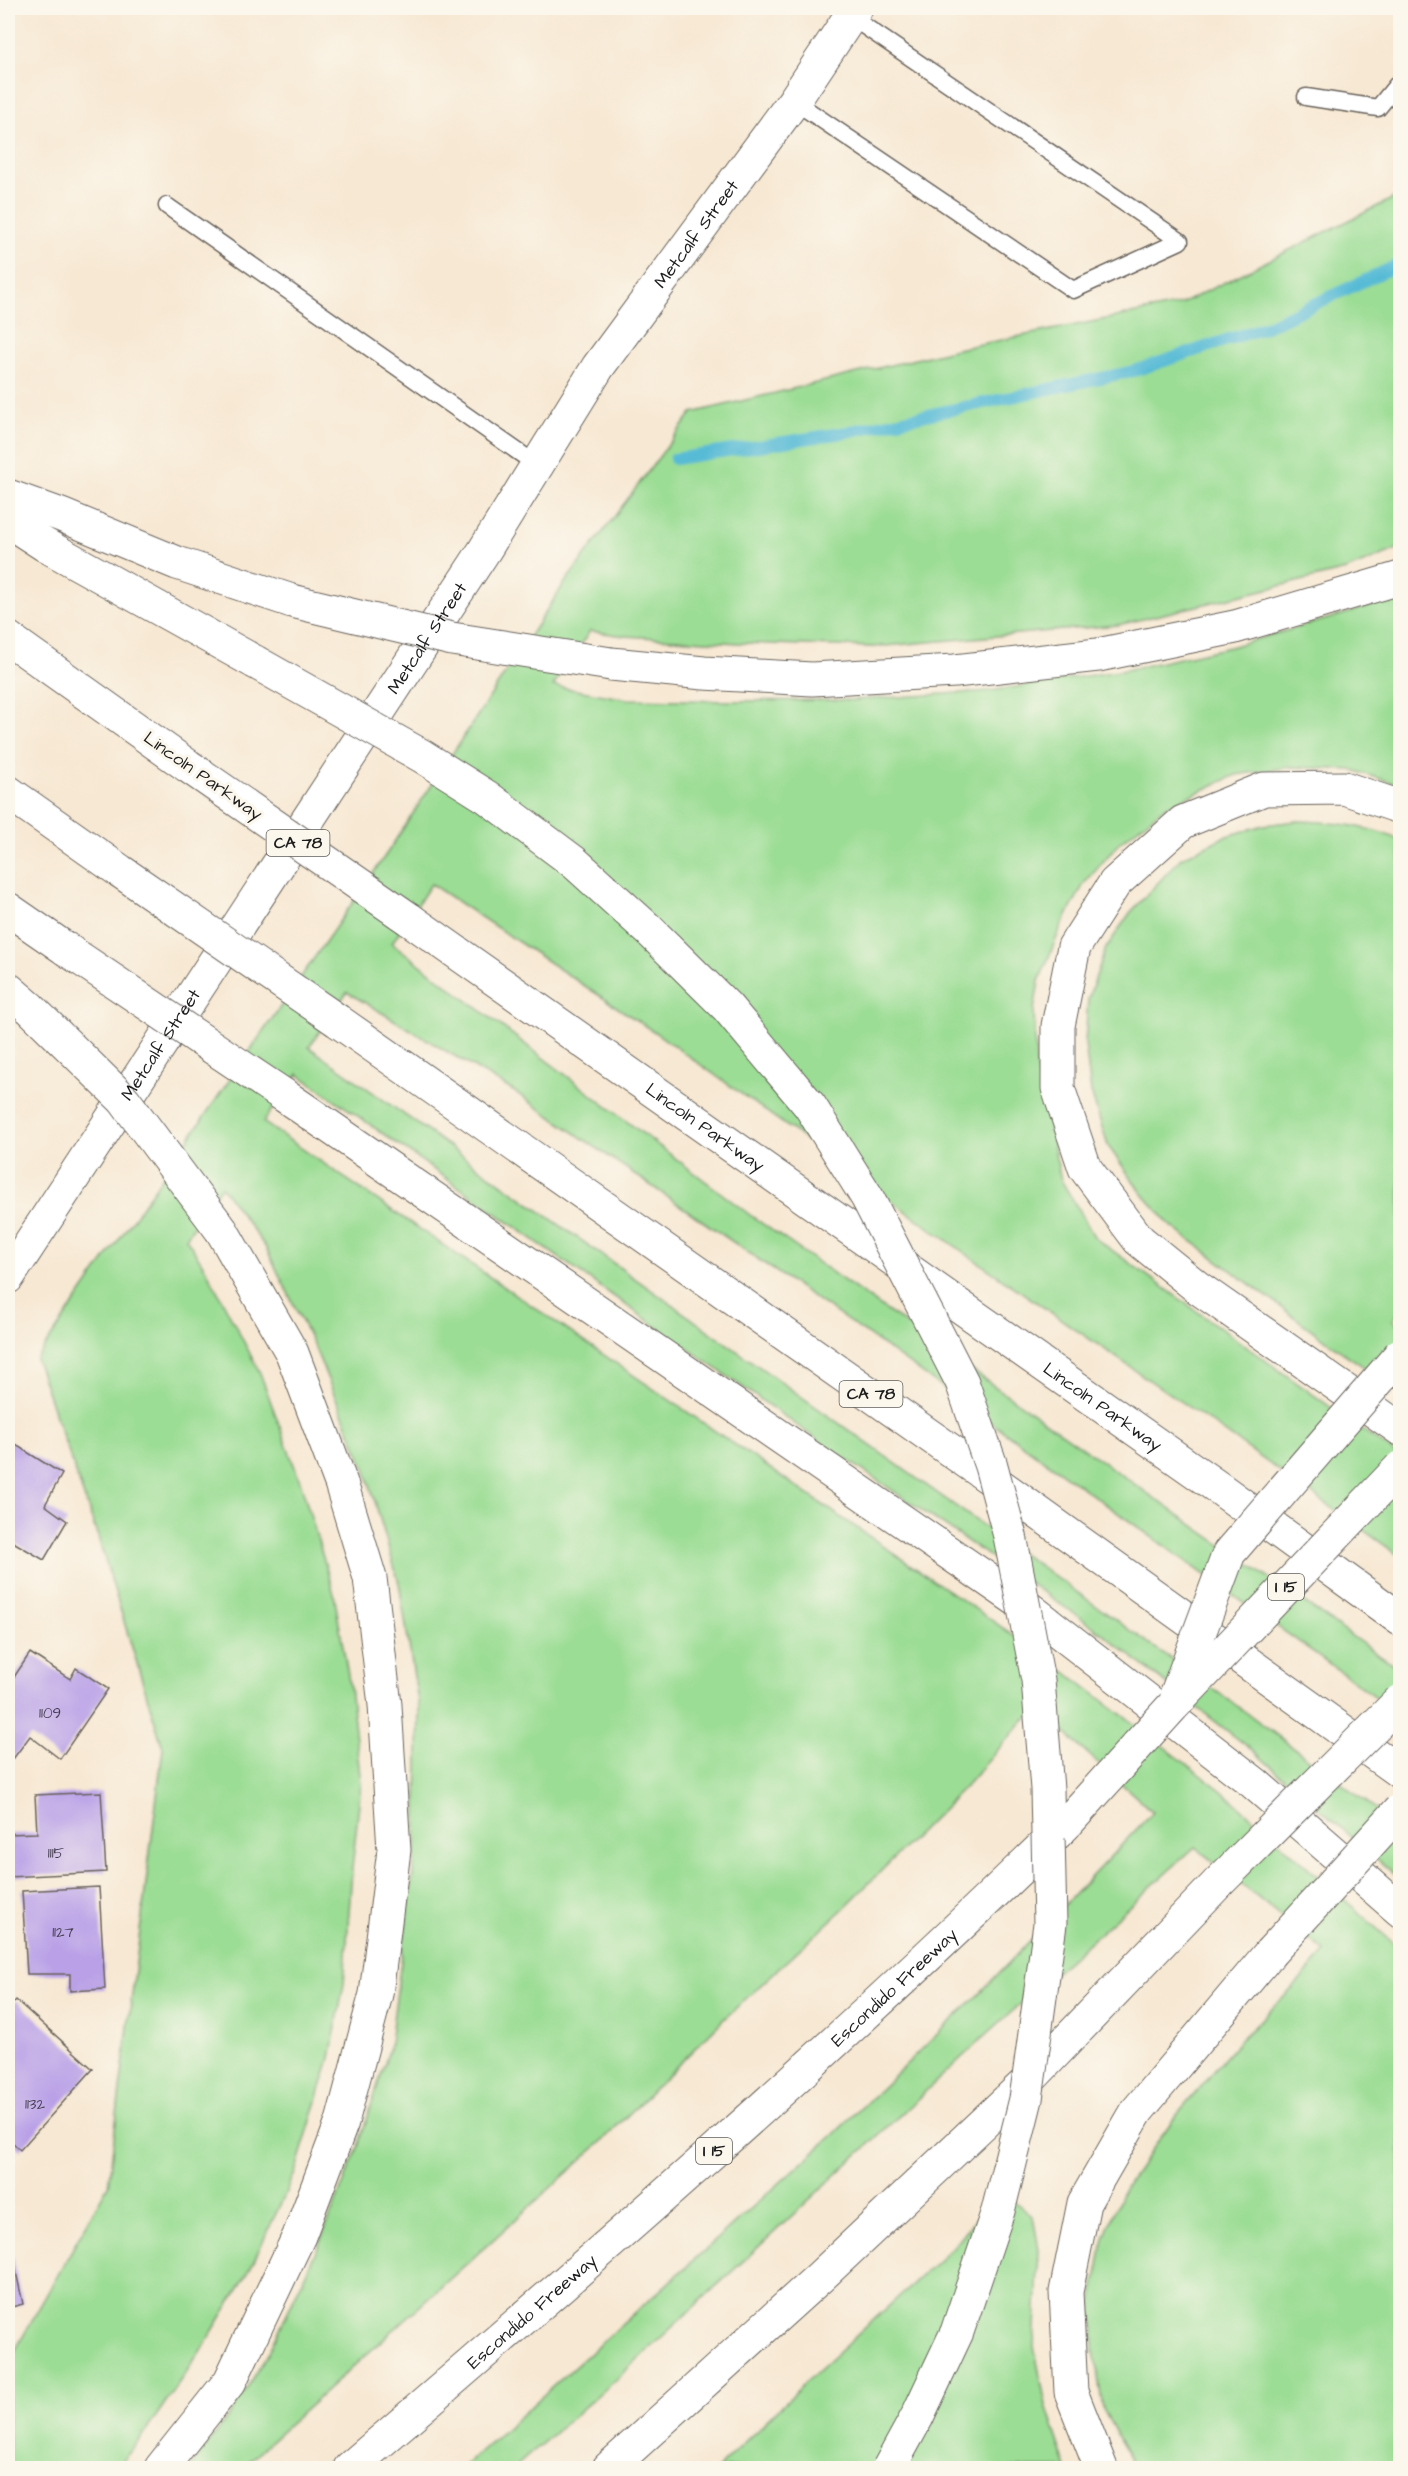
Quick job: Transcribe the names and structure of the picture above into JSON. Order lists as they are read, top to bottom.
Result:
{
  "streets": {
    "main road": [
      "Metcalf Street",
      "Lincoln Parkway",
      "CA 78",
      "I 15",
      "Escondido Freeway"
    ]
  },
  "house_numbers": [
    "1109",
    "1115",
    "1127",
    "1132"
  ]
}
